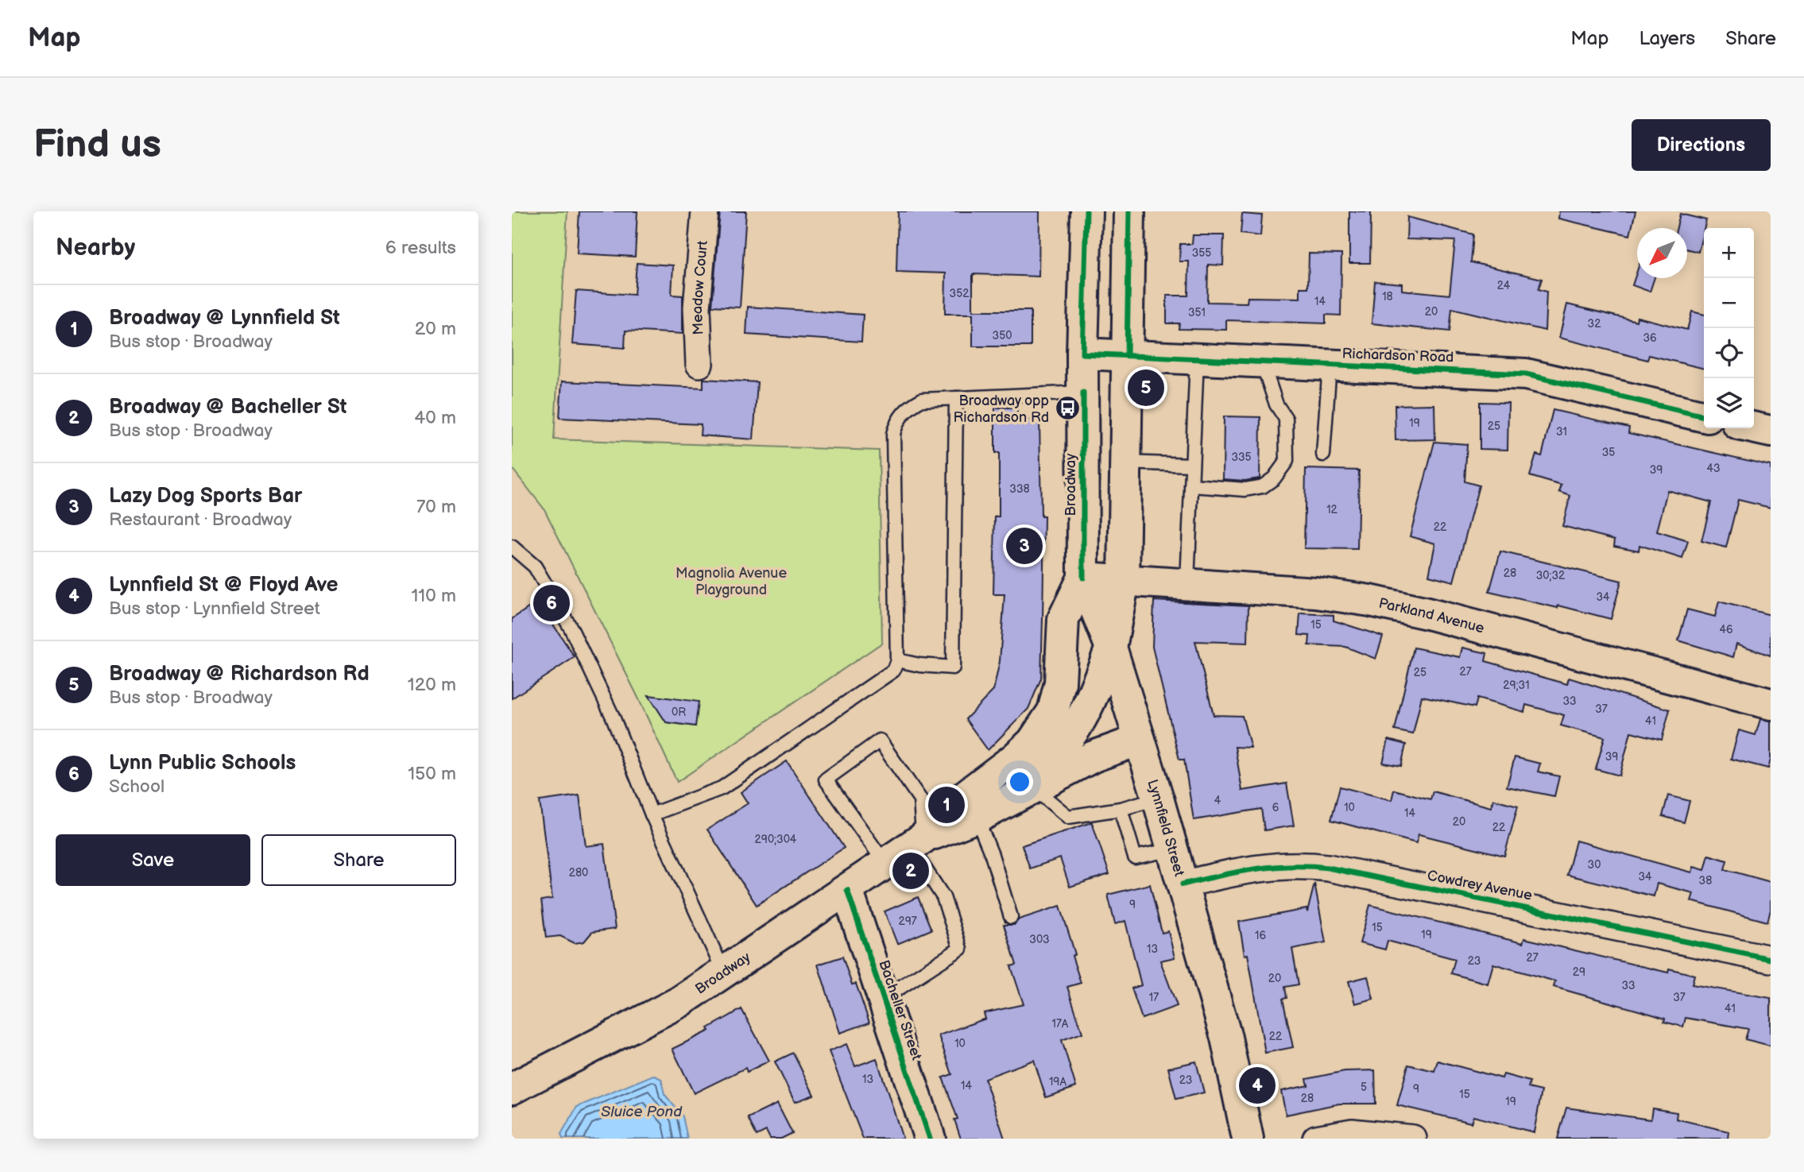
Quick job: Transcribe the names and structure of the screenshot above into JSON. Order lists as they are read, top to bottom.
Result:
{
  "streets": {
    "main road": [
      "Richardson Road",
      "Broadway",
      "Parkland Avenue",
      "Lynnfield Street",
      "Bacheller Street"
    ],
    "street": ["Meadow Court", "Cowdrey Avenue"]
  },
  "crossings": [
    ["Richardson Road", "Broadway"],
    ["Broadway", "Parkland Avenue"],
    ["Broadway", "Lynnfield Street"],
    ["Broadway", "Bacheller Street"],
    ["Lynnfield Street", "Cowdrey Avenue"]
  ],
  "water": ["Sluice Pond"],
  "parks": ["Magnolia Avenue Playground"],
  "places": {
    "bus stop": ["Broadway opp Richardson Rd"]
  },
  "house_numbers": [
    "355",
    "24",
    "352",
    "18",
    "14",
    "20",
    "351",
    "32",
    "350",
    "36",
    "19",
    "25",
    "31",
    "35",
    "335",
    "43",
    "39",
    "338",
    "12",
    "22",
    "28",
    "30;32",
    "34",
    "15",
    "46",
    "27",
    "25",
    "29;31",
    "33",
    "37",
    "0R",
    "41",
    "39",
    "4",
    "6",
    "10",
    "14",
    "20",
    "22",
    "290;304",
    "30",
    "280",
    "34",
    "38",
    "9",
    "297",
    "15",
    "19",
    "16",
    "303",
    "13",
    "27",
    "23",
    "29",
    "20",
    "33",
    "17",
    "37",
    "41",
    "17A",
    "22",
    "10",
    "13",
    "23",
    "19A",
    "14",
    "5",
    "9",
    "15",
    "28",
    "19"
  ],
  "north": "bottom left",
  "page": {
    "header": "Map",
    "nav": ["Map", "Layers", "Share"],
    "buttons": [
      "Directions",
      ["Save", "Share"]
    ],
    "title": "Find us",
    "heading": ["Nearby", "6 results"],
    "map_buttons": ["+", "−"],
    "list": [
      {
        "mark": "1",
        "name": "Broadway @ Lynnfield St",
        "note": "Bus stop · Broadway",
        "value": "20 m"
      },
      {
        "mark": "2",
        "name": "Broadway @ Bacheller St",
        "note": "Bus stop · Broadway",
        "value": "40 m"
      },
      {
        "mark": "3",
        "name": "Lazy Dog Sports Bar",
        "note": "Restaurant · Broadway",
        "value": "70 m"
      },
      {
        "mark": "4",
        "name": "Lynnfield St @ Floyd Ave",
        "note": "Bus stop · Lynnfield Street",
        "value": "110 m"
      },
      {
        "mark": "5",
        "name": "Broadway @ Richardson Rd",
        "note": "Bus stop · Broadway",
        "value": "120 m"
      },
      {
        "mark": "6",
        "name": "Lynn Public Schools",
        "note": "School",
        "value": "150 m"
      }
    ],
    "pins": [
      "5",
      "3",
      "6",
      "1",
      "2",
      "4"
    ]
  }
}
